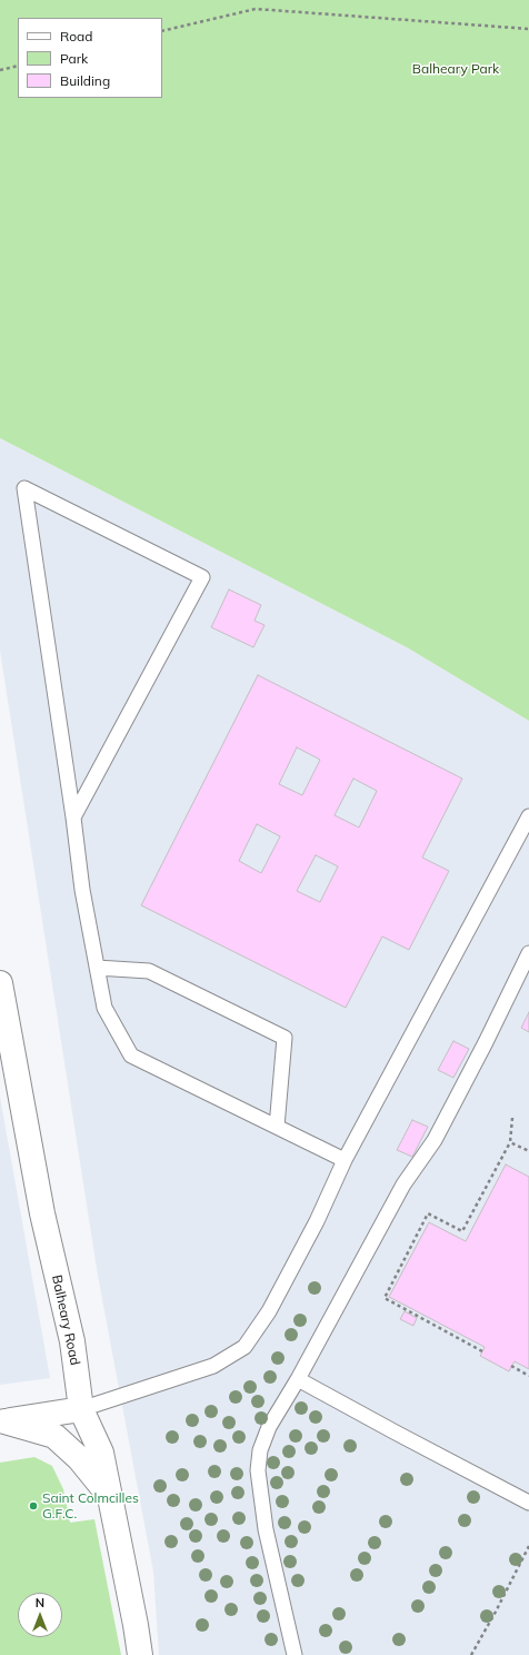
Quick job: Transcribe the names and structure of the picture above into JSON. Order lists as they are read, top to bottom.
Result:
{
  "streets": {
    "street": ["Balheary Road"]
  },
  "parks": ["Balheary Park"],
  "places": ["Saint Colmcilles G.F.C."],
  "legend": ["Road", "Park", "Building"],
  "north": "top"
}
